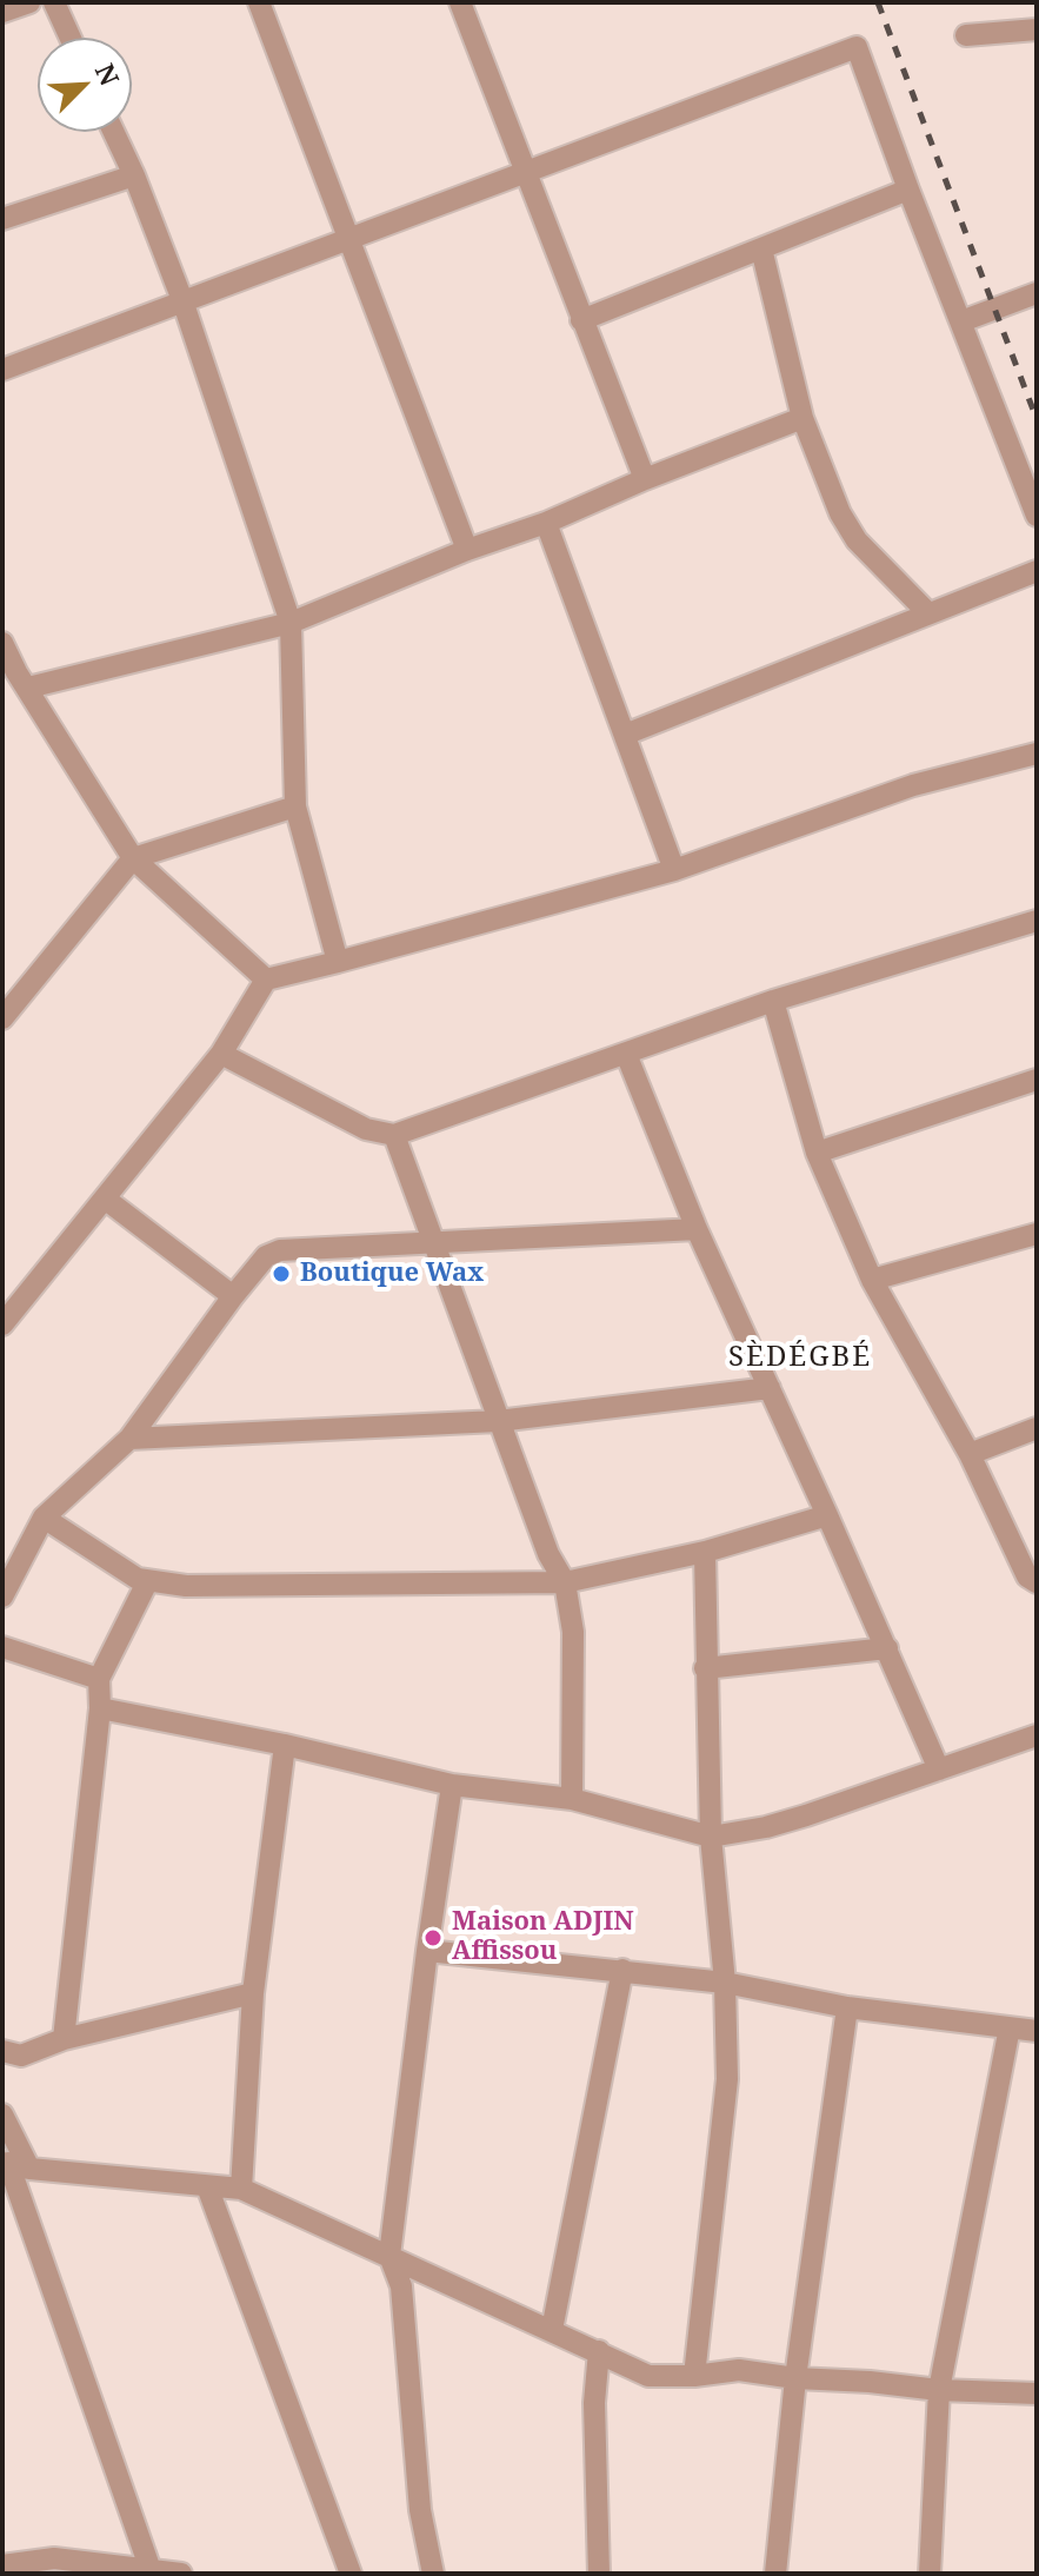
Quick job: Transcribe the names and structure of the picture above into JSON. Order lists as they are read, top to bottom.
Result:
{
  "districts": ["SÈDÉGBÉ"],
  "places": ["Boutique Wax", "Maison ADJIN Affissou"],
  "north": "top right"
}
